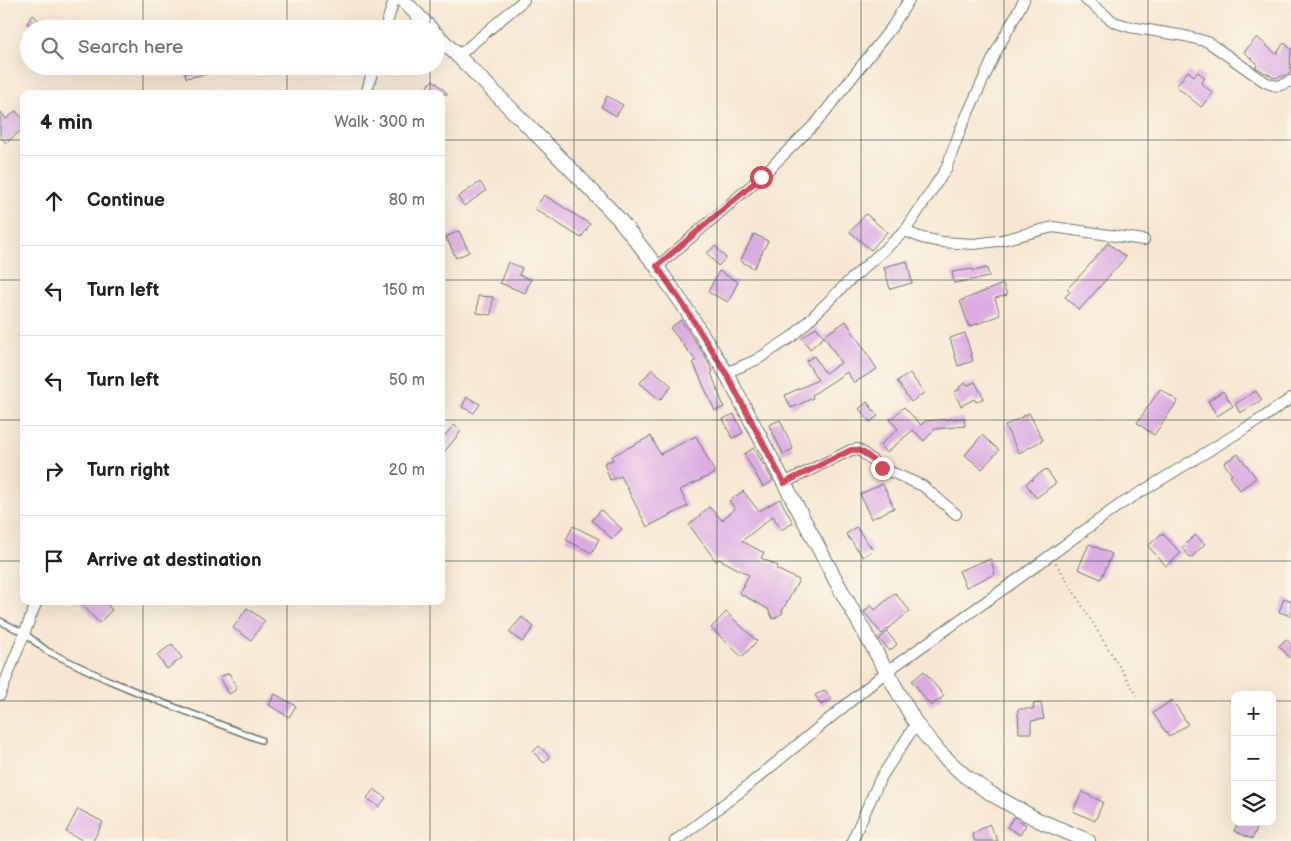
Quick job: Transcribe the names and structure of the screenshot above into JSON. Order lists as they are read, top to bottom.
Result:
{
  "page": {
    "search": "Search here",
    "heading": ["4 min", "Walk · 300 m"],
    "list": [
      ["Continue", "80 m"],
      ["Turn left", "150 m"],
      ["Turn left", "50 m"],
      ["Turn right", "20 m"],
      "Arrive at destination"
    ],
    "map_buttons": ["+", "−"]
  }
}
